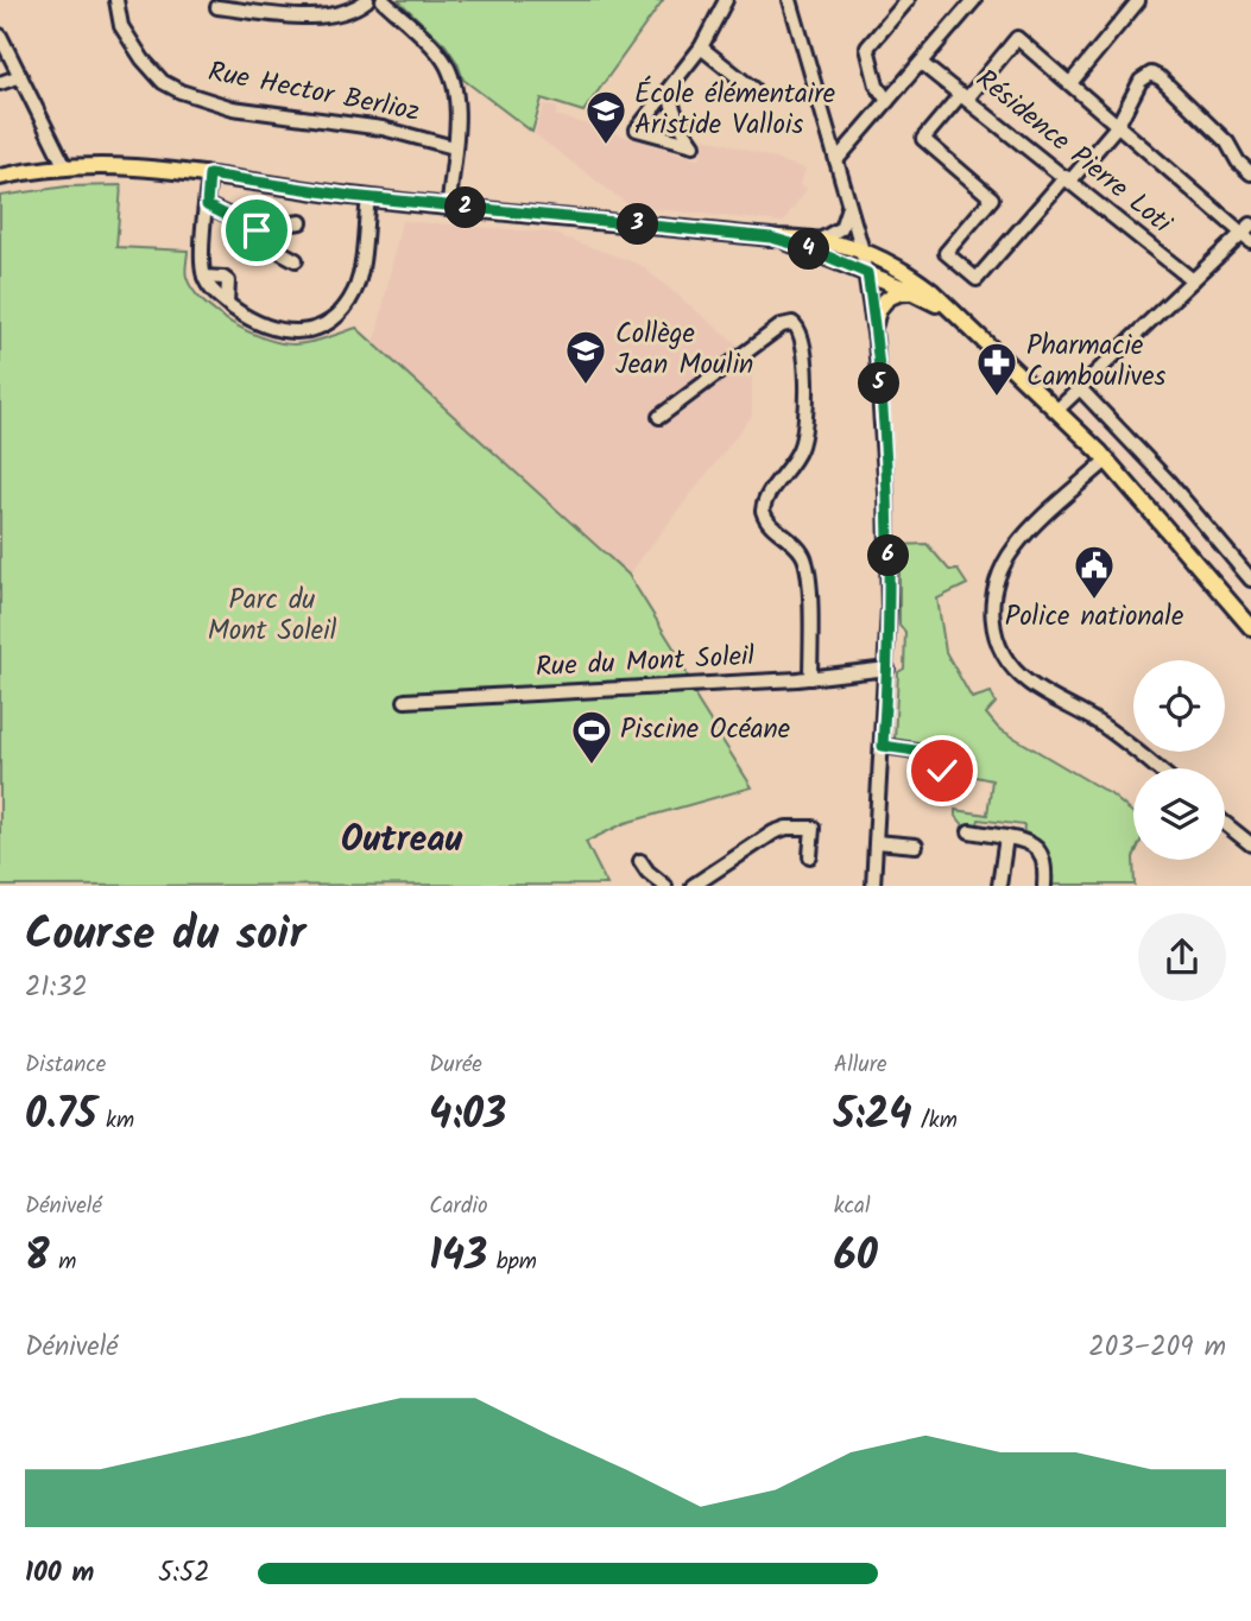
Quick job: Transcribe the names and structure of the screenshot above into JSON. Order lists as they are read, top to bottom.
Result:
{
  "streets": {
    "street": ["Rue Hector Berlioz", "Résidence Pierre Loti", "Rue du Mont Soleil"]
  },
  "districts": ["Outreau"],
  "parks": ["Parc du Mont Soleil"],
  "places": {
    "school or university": ["École élémentaire Aristide Vallois", "Collège Jean Moulin"],
    "pharmacy": ["Pharmacie Camboulives"],
    "public building": ["Police nationale"],
    "sports": ["Piscine Océane"]
  },
  "page": {
    "pins": [
      "2",
      "3",
      "4",
      "5",
      "6"
    ],
    "heading": ["Course du soir", "21:32"],
    "stats": [
      ["Distance", "0.75 km"],
      ["Durée", "4:03"],
      ["Allure", "5:24 /km"],
      ["Dénivelé", "8 m"],
      ["Cardio", "143 bpm"],
      ["kcal", "60"]
    ],
    "chart": ["Dénivelé", "203–209 m"],
    "list": [
      {
        "name": "100 m",
        "note": "5:52"
      }
    ]
  }
}
